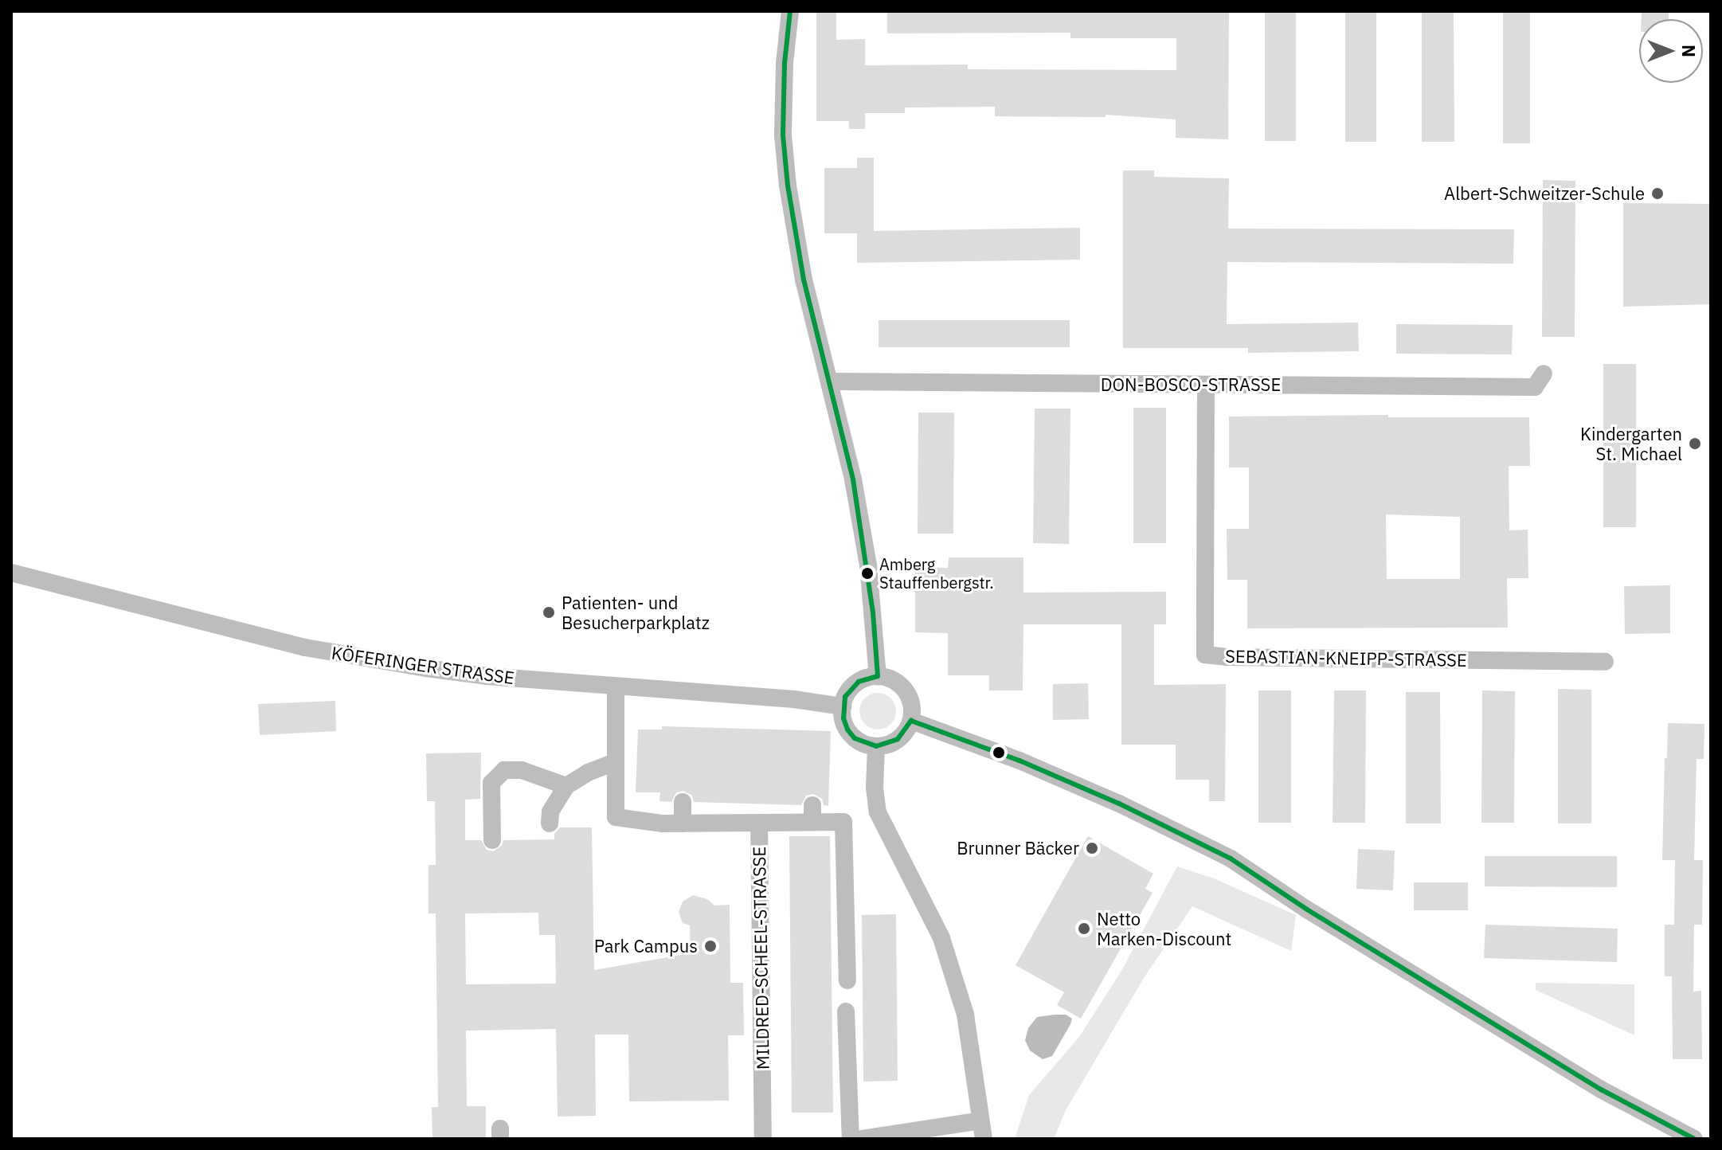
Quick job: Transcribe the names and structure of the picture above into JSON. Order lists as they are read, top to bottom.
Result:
{
  "streets": {
    "street": [
      "DON-BOSCO-STRASSE",
      "SEBASTIAN-KNEIPP-STRASSE",
      "KÖFERINGER STRASSE",
      "MILDRED-SCHEEL-STRASSE"
    ]
  },
  "crossings": [
    ["DON-BOSCO-STRASSE", "SEBASTIAN-KNEIPP-STRASSE"],
    ["KÖFERINGER STRASSE", "MILDRED-SCHEEL-STRASSE"]
  ],
  "places": [
    "Albert-Schweitzer-Schule",
    "Kindergarten St. Michael",
    "Amberg Stauffenbergstr.",
    "Patienten- und Besucherparkplatz",
    "Brunner Bäcker",
    "Netto Marken-Discount",
    "Park Campus"
  ],
  "north": "right"
}
